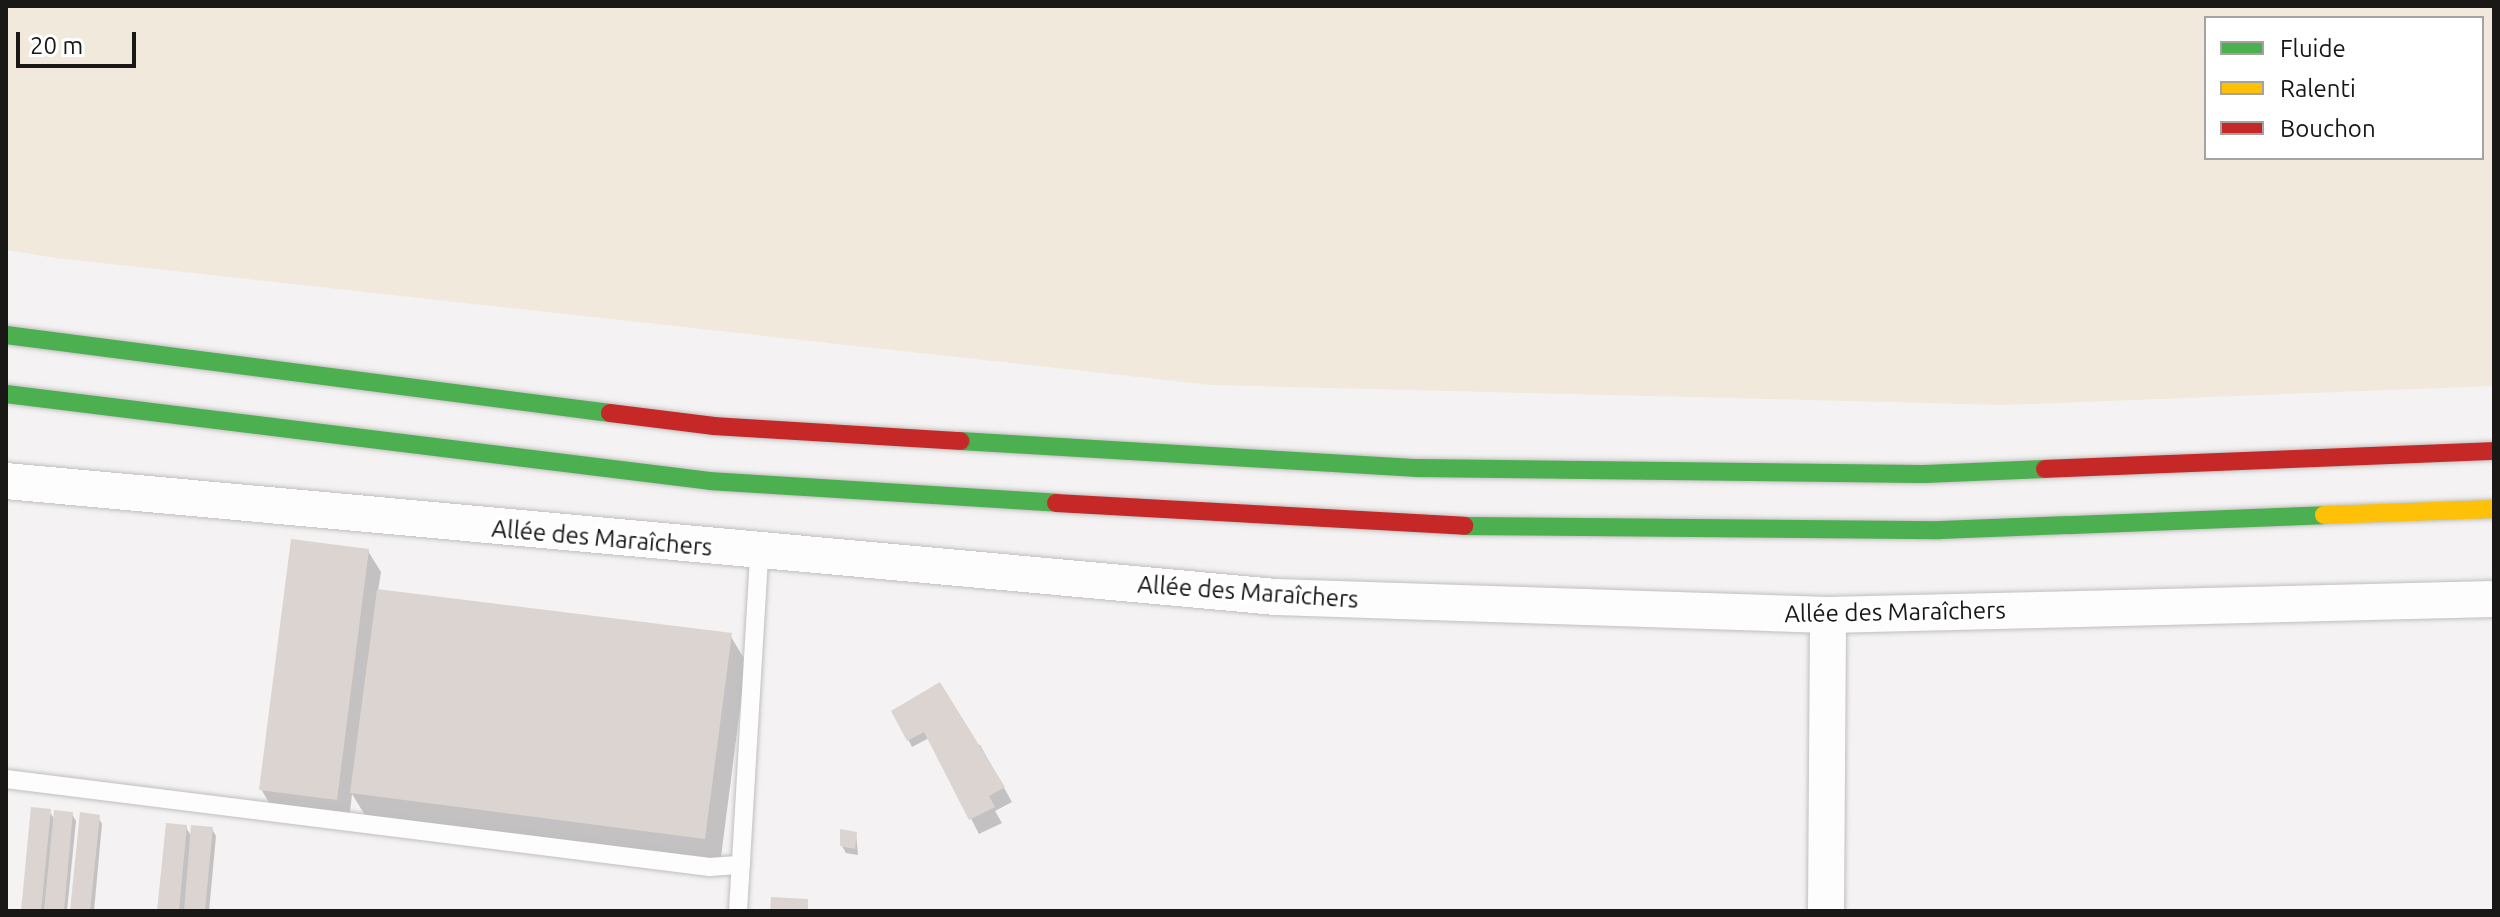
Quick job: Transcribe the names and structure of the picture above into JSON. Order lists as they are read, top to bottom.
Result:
{
  "streets": {
    "street": ["Allée des Maraîchers"]
  },
  "legend": ["Fluide", "Ralenti", "Bouchon"],
  "scale_bar": "20 m"
}
